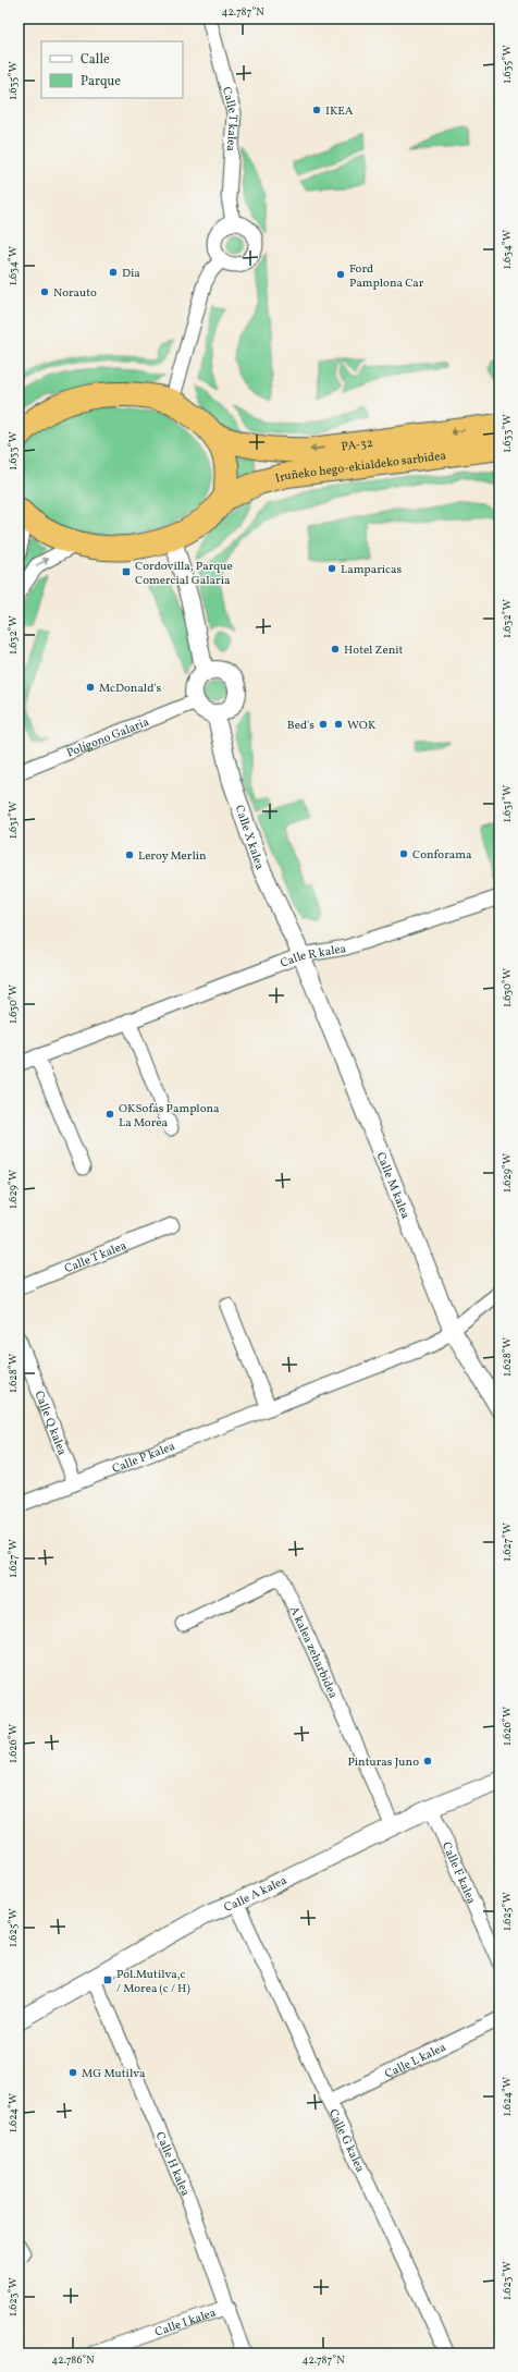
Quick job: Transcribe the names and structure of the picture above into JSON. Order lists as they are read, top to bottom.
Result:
{
  "streets": {
    "highway": ["PA-32", "Iruñeko hego-ekialdeko sarbidea"],
    "street": [
      "Calle T kalea",
      "Polígono Galaria",
      "Calle X kalea",
      "Calle R kalea",
      "Calle M kalea",
      "Calle Q kalea",
      "Calle P kalea",
      "A kalea zeharbidea",
      "Calle F kalea",
      "Calle A kalea",
      "Calle L kalea",
      "Calle G kalea",
      "Calle H kalea",
      "Calle I kalea"
    ]
  },
  "crossings": [
    ["PA-32", "Iruñeko hego-ekialdeko sarbidea"],
    ["Polígono Galaria", "Calle X kalea"],
    ["Calle X kalea", "Calle R kalea"],
    ["Calle X kalea", "Calle M kalea"],
    ["Calle R kalea", "Calle M kalea"],
    ["Calle M kalea", "Calle P kalea"],
    ["Calle Q kalea", "Calle P kalea"],
    ["A kalea zeharbidea", "Calle A kalea"],
    ["Calle F kalea", "Calle A kalea"],
    ["Calle A kalea", "Calle G kalea"],
    ["Calle A kalea", "Calle H kalea"],
    ["Calle L kalea", "Calle G kalea"],
    ["Calle H kalea", "Calle I kalea"]
  ],
  "one_way": ["PA-32"],
  "places": {
    "other": [
      "IKEA",
      "Dia",
      "Ford Pamplona Car",
      "Norauto",
      "Lamparicas",
      "Hotel Zenit",
      "McDonald's",
      "Bed's",
      "WOK",
      "Conforama",
      "Leroy Merlin",
      "OKSofás Pamplona La Morea",
      "Pinturas Juno",
      "MG Mutilva"
    ],
    "transit": ["Cordovilla, Parque Comercial Galaria", "Pol.Mutilva,c / Morea (c / H)"]
  },
  "legend": ["Calle", "Parque"],
  "coordinates": [
    "42.787°N",
    "1.635°W",
    "1.634°W",
    "1.633°W",
    "1.632°W",
    "1.631°W",
    "1.630°W",
    "1.629°W",
    "1.628°W",
    "1.627°W",
    "1.626°W",
    "1.625°W",
    "1.624°W",
    "1.623°W",
    "42.786°N"
  ]
}
